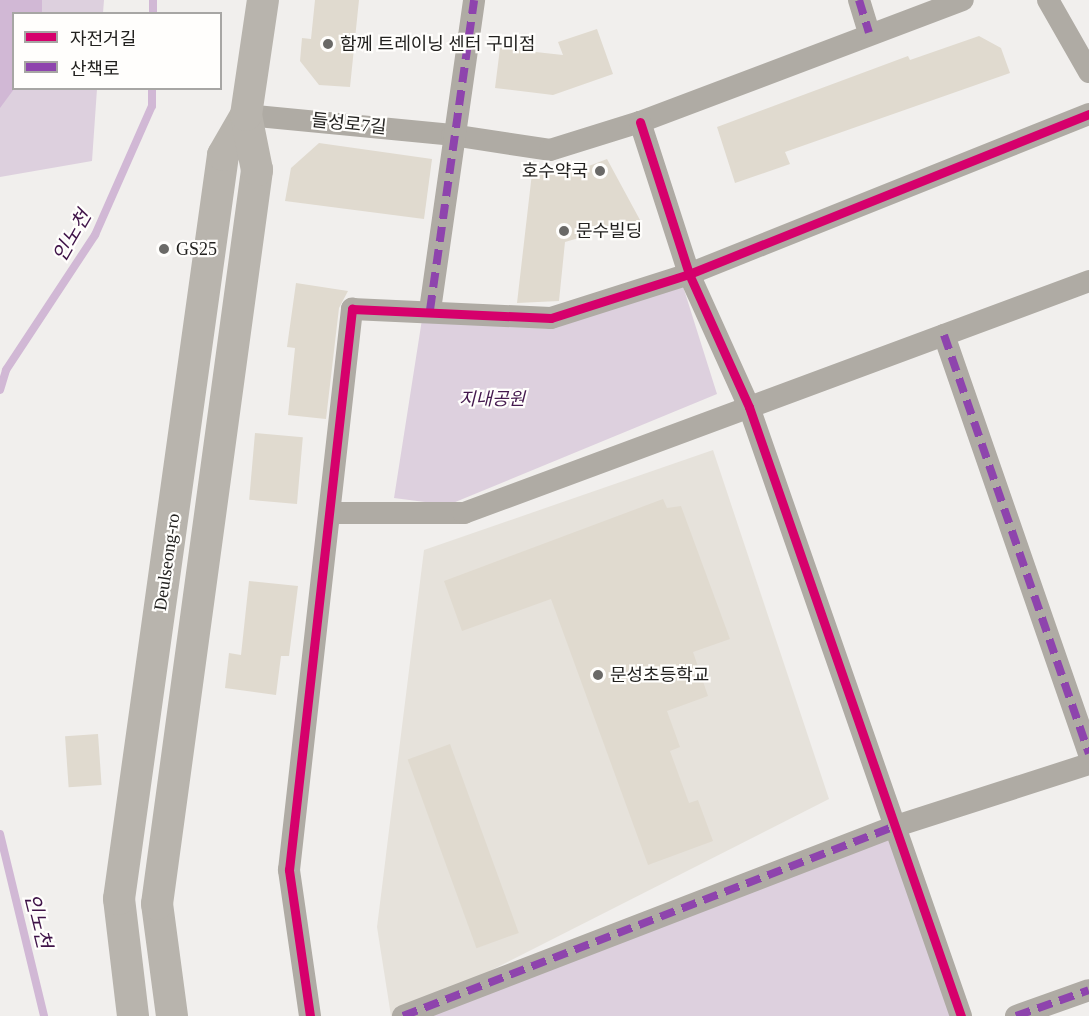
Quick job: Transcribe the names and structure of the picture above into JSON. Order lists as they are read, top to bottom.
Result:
{
  "streets": {
    "street": ["들성로7길", "Deulseong-ro"]
  },
  "crossings": [
    ["들성로7길", "Deulseong-ro"]
  ],
  "water": ["인노천"],
  "parks": ["지내공원"],
  "places": [
    "함께 트레이닝 센터 구미점",
    "호수약국",
    "문수빌딩",
    "GS25",
    "문성초등학교"
  ],
  "legend": ["자전거길", "산책로"]
}
